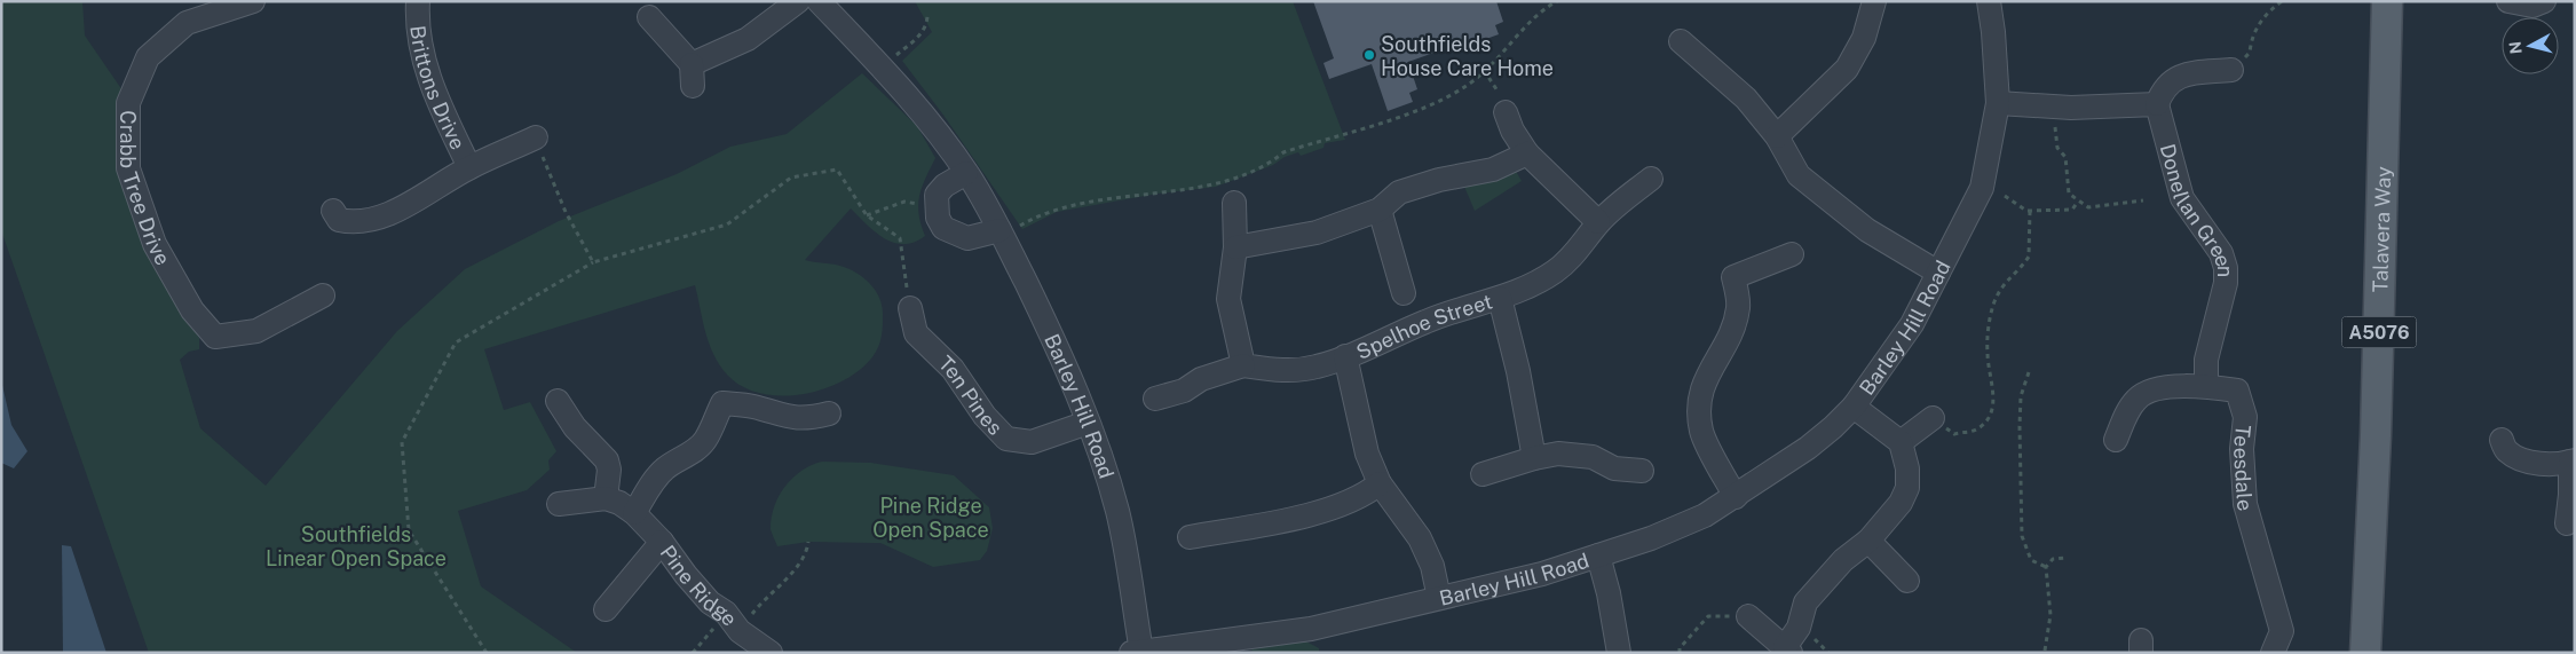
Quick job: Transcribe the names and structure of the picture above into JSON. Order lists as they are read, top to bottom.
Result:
{
  "streets": {
    "main road": ["Talavera Way", "A5076"],
    "street": [
      "Brittons Drive",
      "Crabb Tree Drive",
      "Donellan Green",
      "Barley Hill Road",
      "Spelhoe Street",
      "Ten Pines",
      "Teesdale",
      "Pine Ridge"
    ]
  },
  "crossings": [
    ["Donellan Green", "Teesdale"],
    ["Barley Hill Road", "Spelhoe Street"],
    ["Barley Hill Road", "Ten Pines"]
  ],
  "parks": ["Pine Ridge Open Space", "Southfields Linear Open Space"],
  "places": ["Southfields House Care Home"],
  "north": "left"
}
